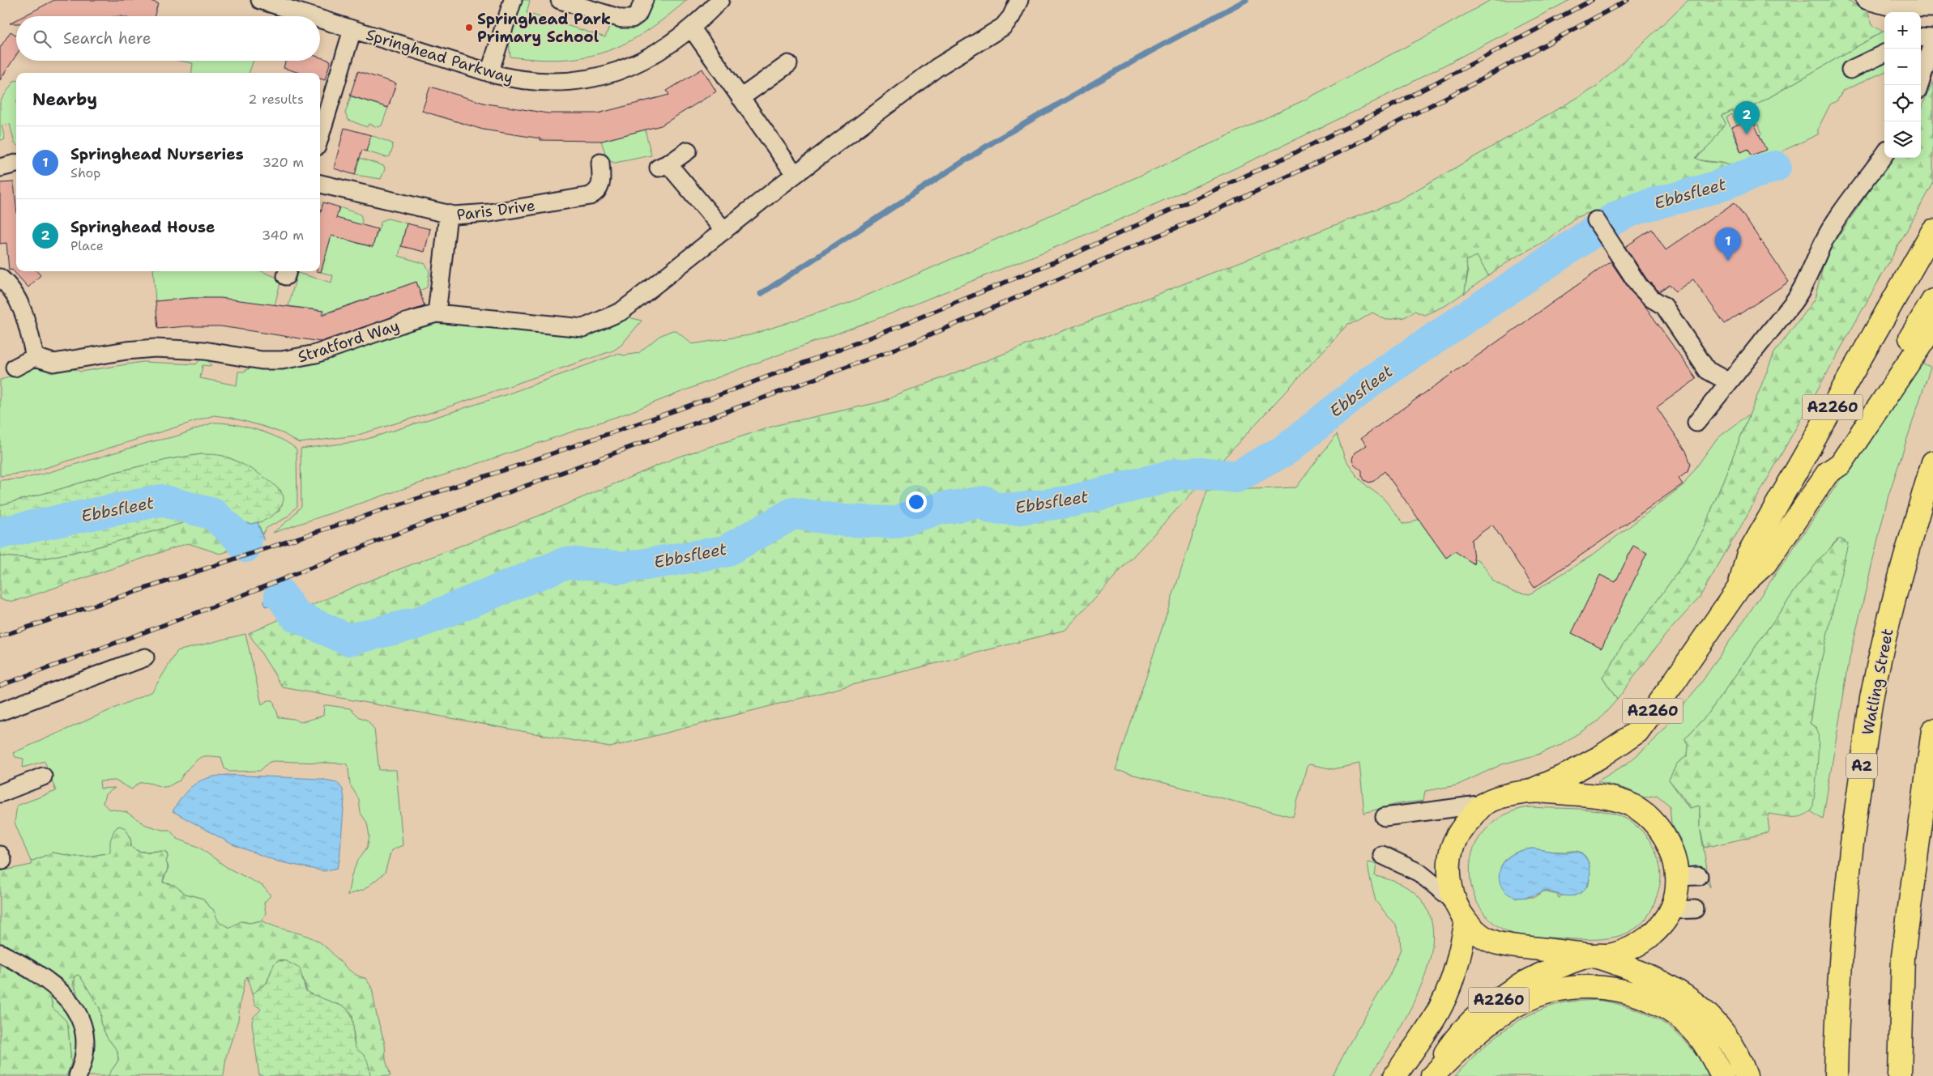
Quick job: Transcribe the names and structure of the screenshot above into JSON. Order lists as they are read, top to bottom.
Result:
{
  "streets": {
    "main road": ["A2260", "Watling Street", "A2"],
    "street": ["Springhead Parkway", "Paris Drive", "Stratford Way"]
  },
  "water": ["Ebbsfleet"],
  "places": ["Springhead Park Primary School"],
  "page": {
    "map_buttons": ["+", "−"],
    "search": "Search here",
    "heading": ["Nearby", "2 results"],
    "pins": ["2", "1"],
    "list": [
      {
        "mark": "1",
        "name": "Springhead Nurseries",
        "note": "Shop",
        "value": "320 m"
      },
      {
        "mark": "2",
        "name": "Springhead House",
        "note": "Place",
        "value": "340 m"
      }
    ]
  }
}
